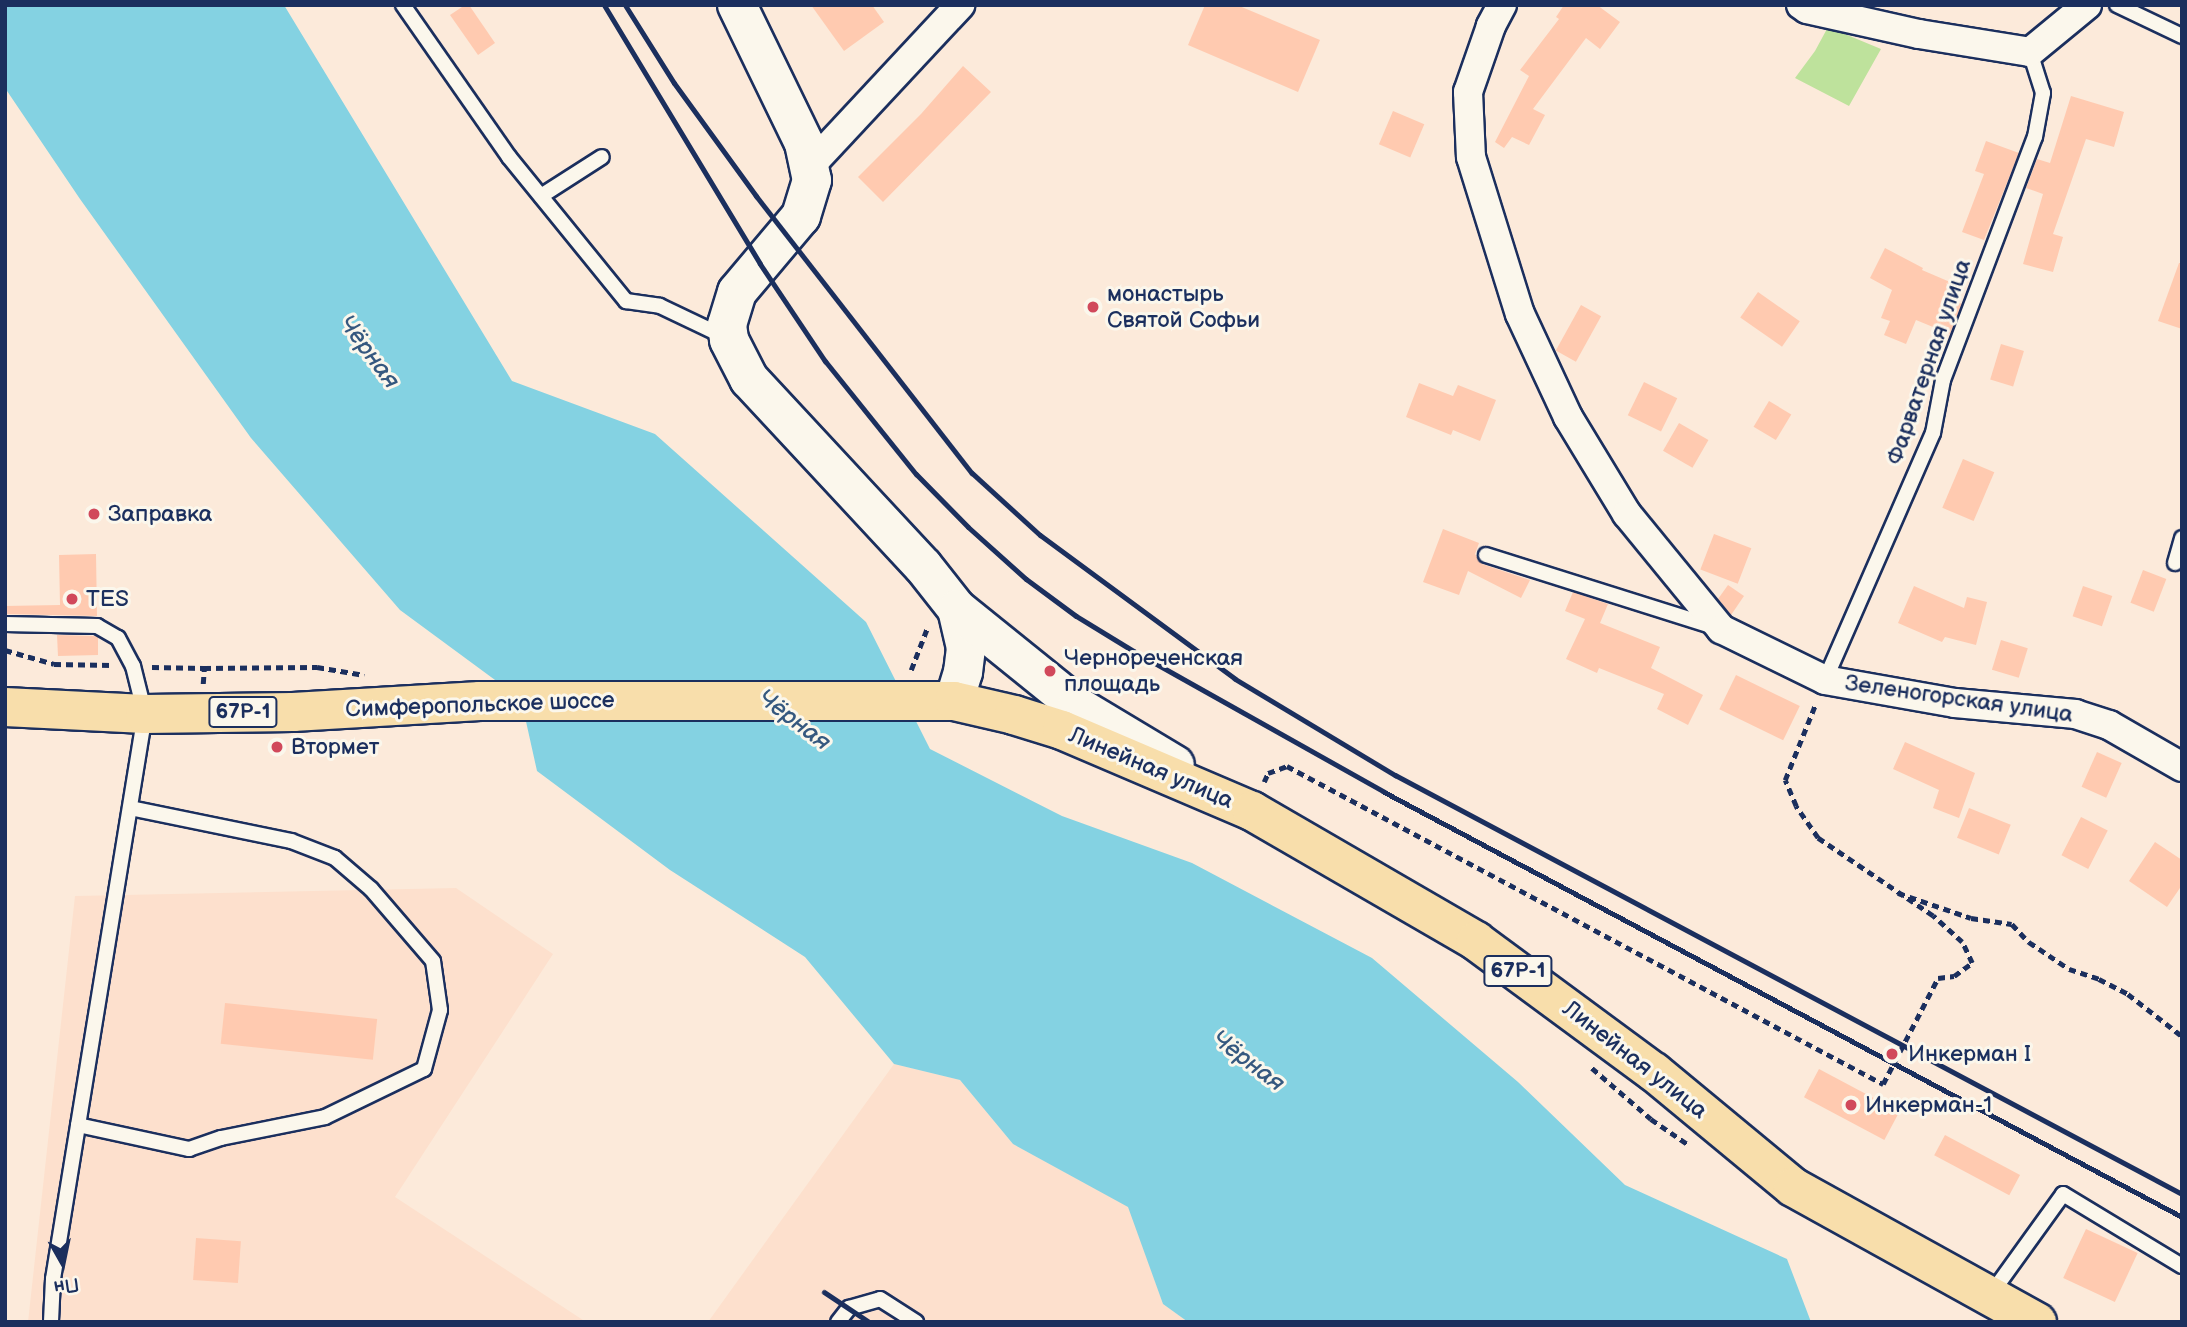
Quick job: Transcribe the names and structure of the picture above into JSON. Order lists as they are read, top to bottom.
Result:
{
  "streets": {
    "main road": ["Симферопольское шоссе", "67Р-1", "Линейная улица"],
    "street": ["Зеленогорская улица"],
    "lane": ["Фарватерная улица"]
  },
  "crossings": [
    ["Фарватерная улица", "Зеленогорская улица"],
    ["Симферопольское шоссе", "Линейная улица"]
  ],
  "water": ["Чёрная"],
  "places": [
    "монастырь Святой Софьи",
    "Заправка",
    "TES",
    "Чернореченская площадь",
    "Втормет",
    "Инкерман I",
    "Инкерман-1"
  ],
  "north": "bottom"
}
